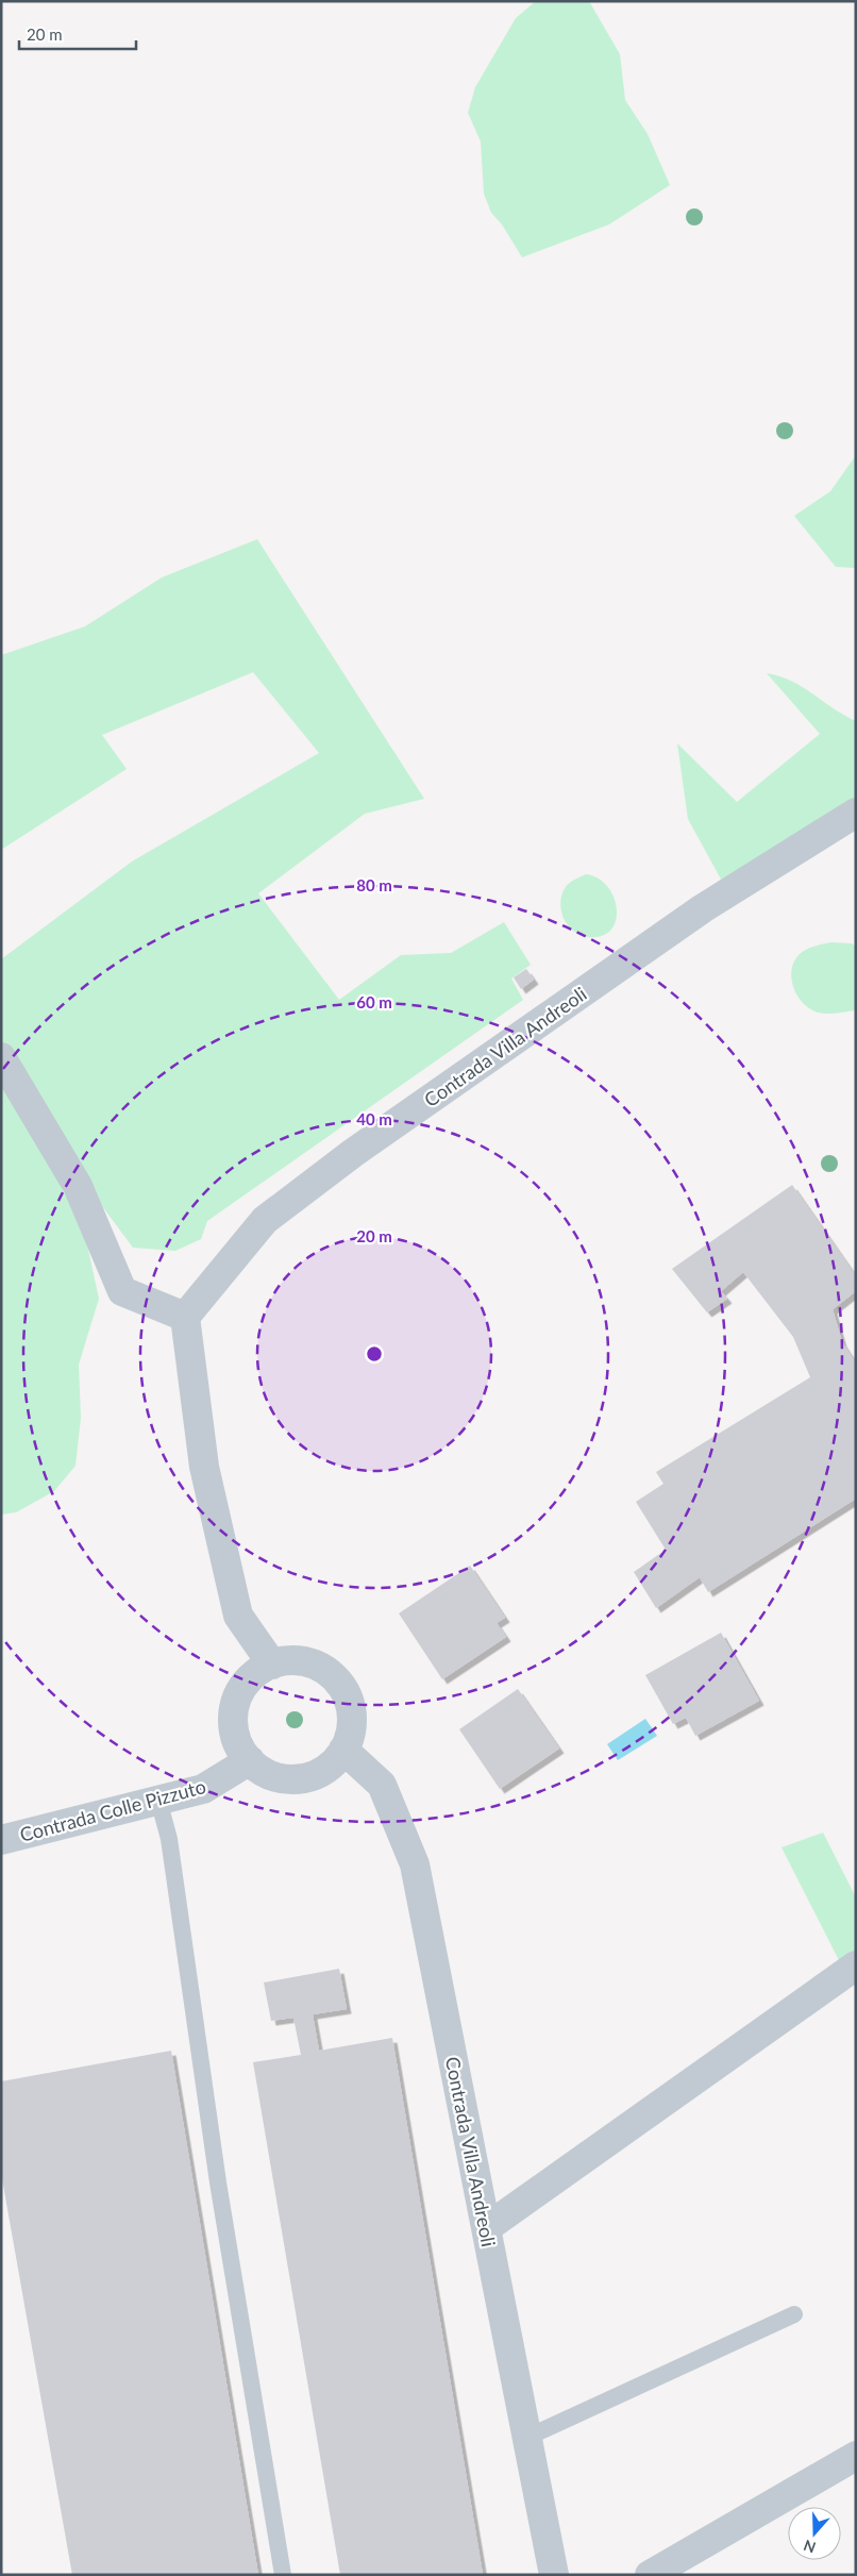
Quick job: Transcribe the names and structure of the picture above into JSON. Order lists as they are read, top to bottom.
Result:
{
  "streets": {
    "street": ["Contrada Villa Andreoli", "Contrada Colle Pizzuto"]
  },
  "crossings": [
    ["Contrada Villa Andreoli", "Contrada Colle Pizzuto"]
  ],
  "scale_bar": "20 m",
  "north": "bottom",
  "rings": [
    "80 m",
    "60 m",
    "40 m",
    "20 m"
  ]
}
